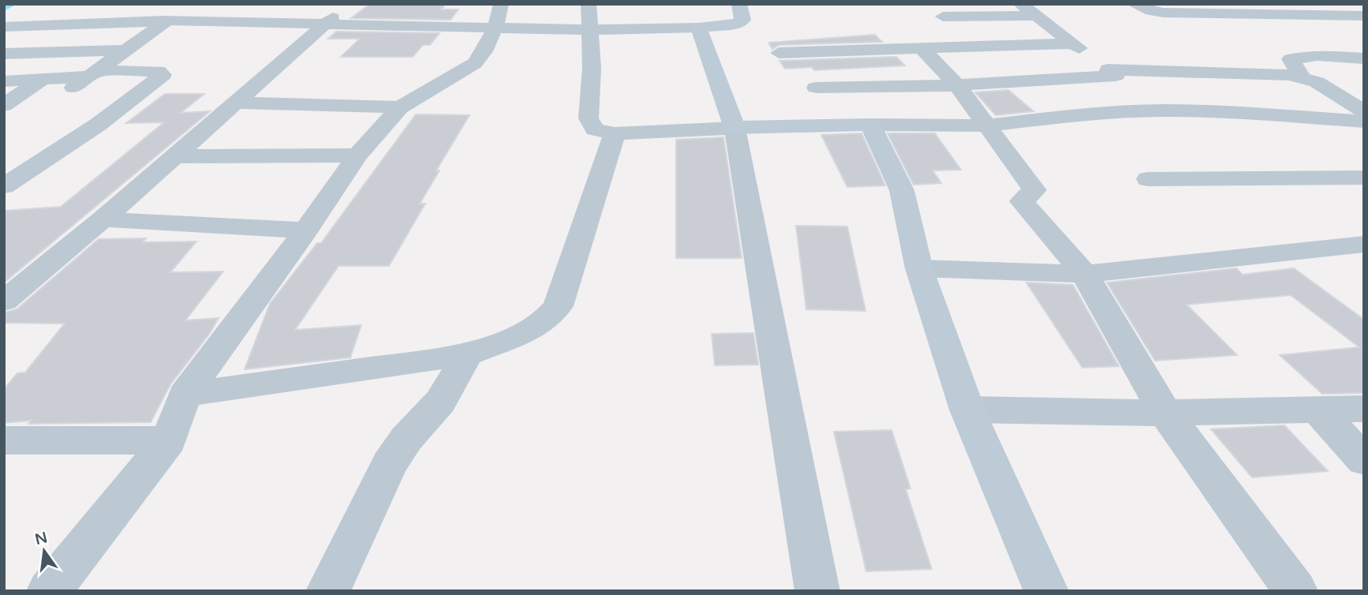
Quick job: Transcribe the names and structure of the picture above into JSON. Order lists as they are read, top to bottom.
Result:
{
  "north": "top"
}
